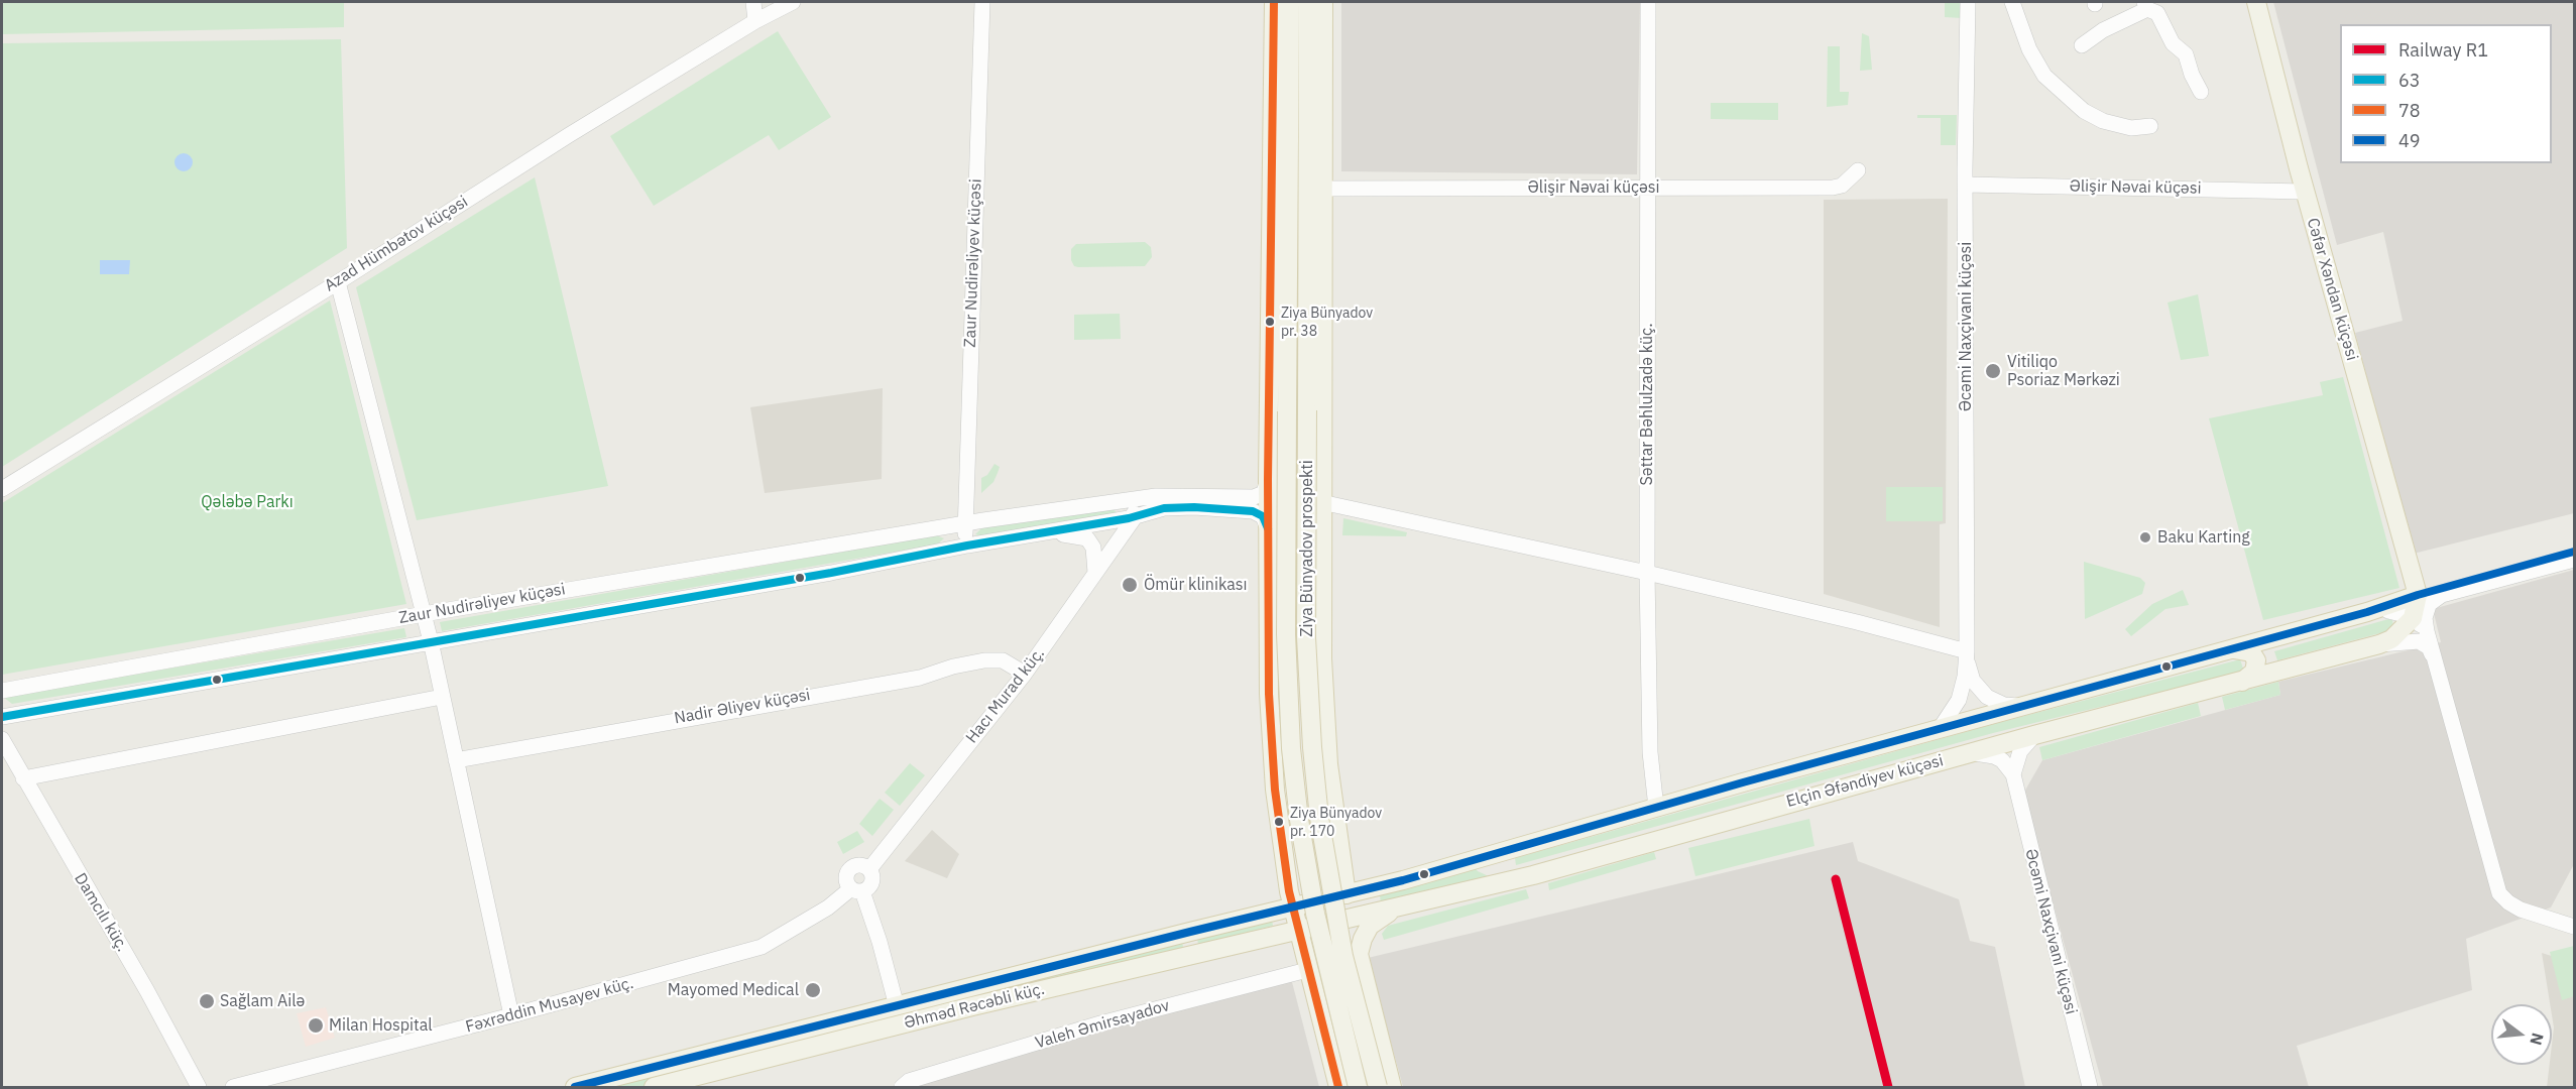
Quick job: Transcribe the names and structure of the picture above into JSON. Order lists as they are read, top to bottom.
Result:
{
  "streets": {
    "main road": [
      "Cəfər Xəndan küçəsi",
      "Ziya Bünyadov prospekti",
      "Elçin Əfəndiyev küçəsi",
      "Əhməd Rəcəbli küç."
    ],
    "street": [
      "Əlişir Nəvai küçəsi",
      "Azad Hümbətov küçəsi",
      "Zaur Nudirəliyev küçəsi",
      "Əcəmi Naxçivani küçəsi",
      "Səttar Bəhlulzadə küç.",
      "Hacı Murad küç.",
      "Nadir Əliyev küçəsi",
      "Damcılı küç.",
      "Fəxrəddin Musayev küç.",
      "Valeh Əmirsayadov"
    ]
  },
  "crossings": [
    ["Əlişir Nəvai küçəsi", "Cəfər Xəndan küçəsi"],
    ["Əlişir Nəvai küçəsi", "Əcəmi Naxçivani küçəsi"],
    ["Əlişir Nəvai küçəsi", "Səttar Bəhlulzadə küç."],
    ["Əlişir Nəvai küçəsi", "Ziya Bünyadov prospekti"],
    ["Zaur Nudirəliyev küçəsi", "Hacı Murad küç."],
    ["Cəfər Xəndan küçəsi", "Elçin Əfəndiyev küçəsi"],
    ["Səttar Bəhlulzadə küç.", "Elçin Əfəndiyev küçəsi"],
    ["Ziya Bünyadov prospekti", "Elçin Əfəndiyev küçəsi"],
    ["Hacı Murad küç.", "Nadir Əliyev küçəsi"],
    ["Hacı Murad küç.", "Fəxrəddin Musayev küç."],
    ["Elçin Əfəndiyev küçəsi", "Əhməd Rəcəbli küç."]
  ],
  "parks": ["Qələbə Parkı"],
  "places": [
    "Ziya Bünyadov pr. 38",
    "Vitiliqo Psoriaz Mərkəzi",
    "Baku Karting",
    "Ömür klinikası",
    "Ziya Bünyadov pr. 170",
    "Mayomed Medical",
    "Sağlam Ailə",
    "Milan Hospital"
  ],
  "lines": [
    "transit line 78",
    "transit line 63",
    "transit line 49",
    "rail line R1"
  ],
  "legend": [
    "Railway R1",
    "63",
    "78",
    "49"
  ],
  "north": "right"
}
